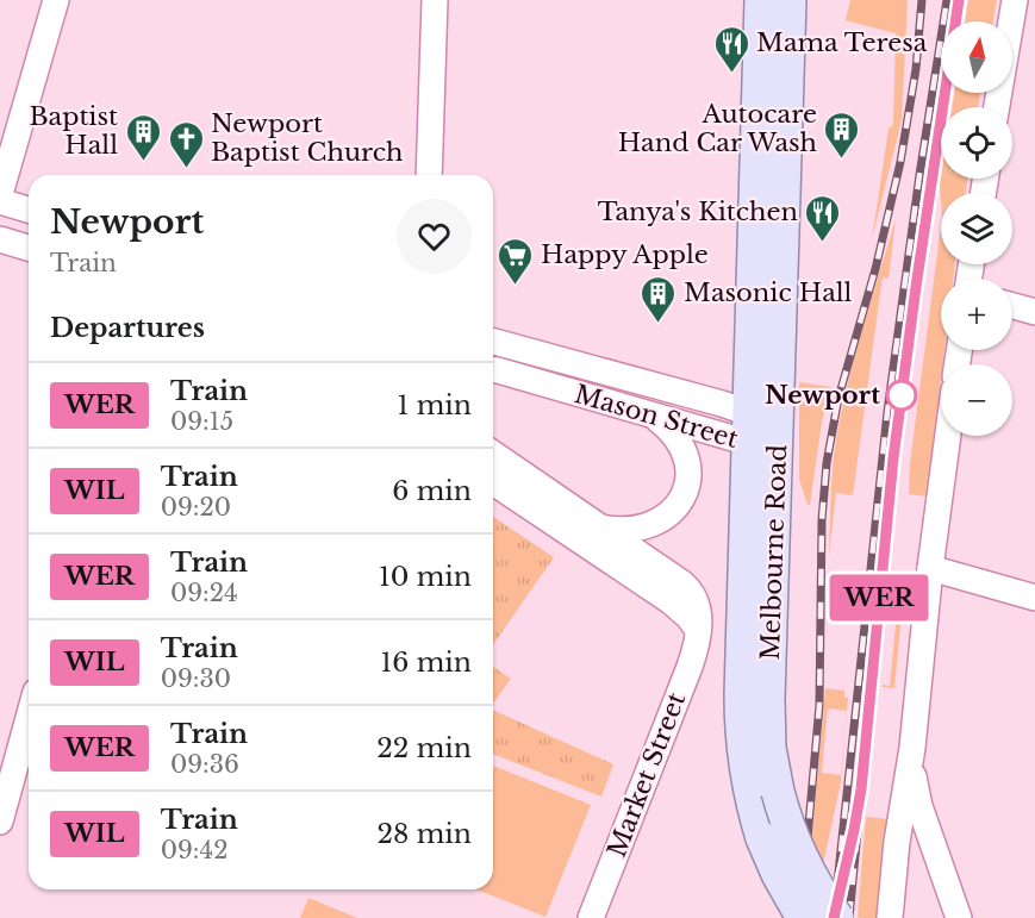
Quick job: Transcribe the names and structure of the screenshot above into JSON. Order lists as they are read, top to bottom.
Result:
{
  "streets": {
    "main road": ["Melbourne Road"],
    "street": ["Mason Street", "Market Street"]
  },
  "crossings": [
    ["Mason Street", "Melbourne Road"]
  ],
  "places": {
    "restaurant": ["Mama Teresa", "Tanya's Kitchen"],
    "building": ["Autocare Hand Car Wash", "Baptist Hall", "Masonic Hall"],
    "church": ["Newport Baptist Church"],
    "supermarket": ["Happy Apple"],
    "other": ["Newport"]
  },
  "north": "top",
  "page": {
    "on_map": "WER",
    "map_buttons": ["+", "−"],
    "heading": [
      ["Newport", "Train"],
      "Departures"
    ],
    "list": [
      {
        "mark": "WER",
        "name": "Train",
        "note": "09:15",
        "value": "1 min"
      },
      {
        "mark": "WIL",
        "name": "Train",
        "note": "09:20",
        "value": "6 min"
      },
      {
        "mark": "WER",
        "name": "Train",
        "note": "09:24",
        "value": "10 min"
      },
      {
        "mark": "WIL",
        "name": "Train",
        "note": "09:30",
        "value": "16 min"
      },
      {
        "mark": "WER",
        "name": "Train",
        "note": "09:36",
        "value": "22 min"
      },
      {
        "mark": "WIL",
        "name": "Train",
        "note": "09:42",
        "value": "28 min"
      }
    ]
  }
}
